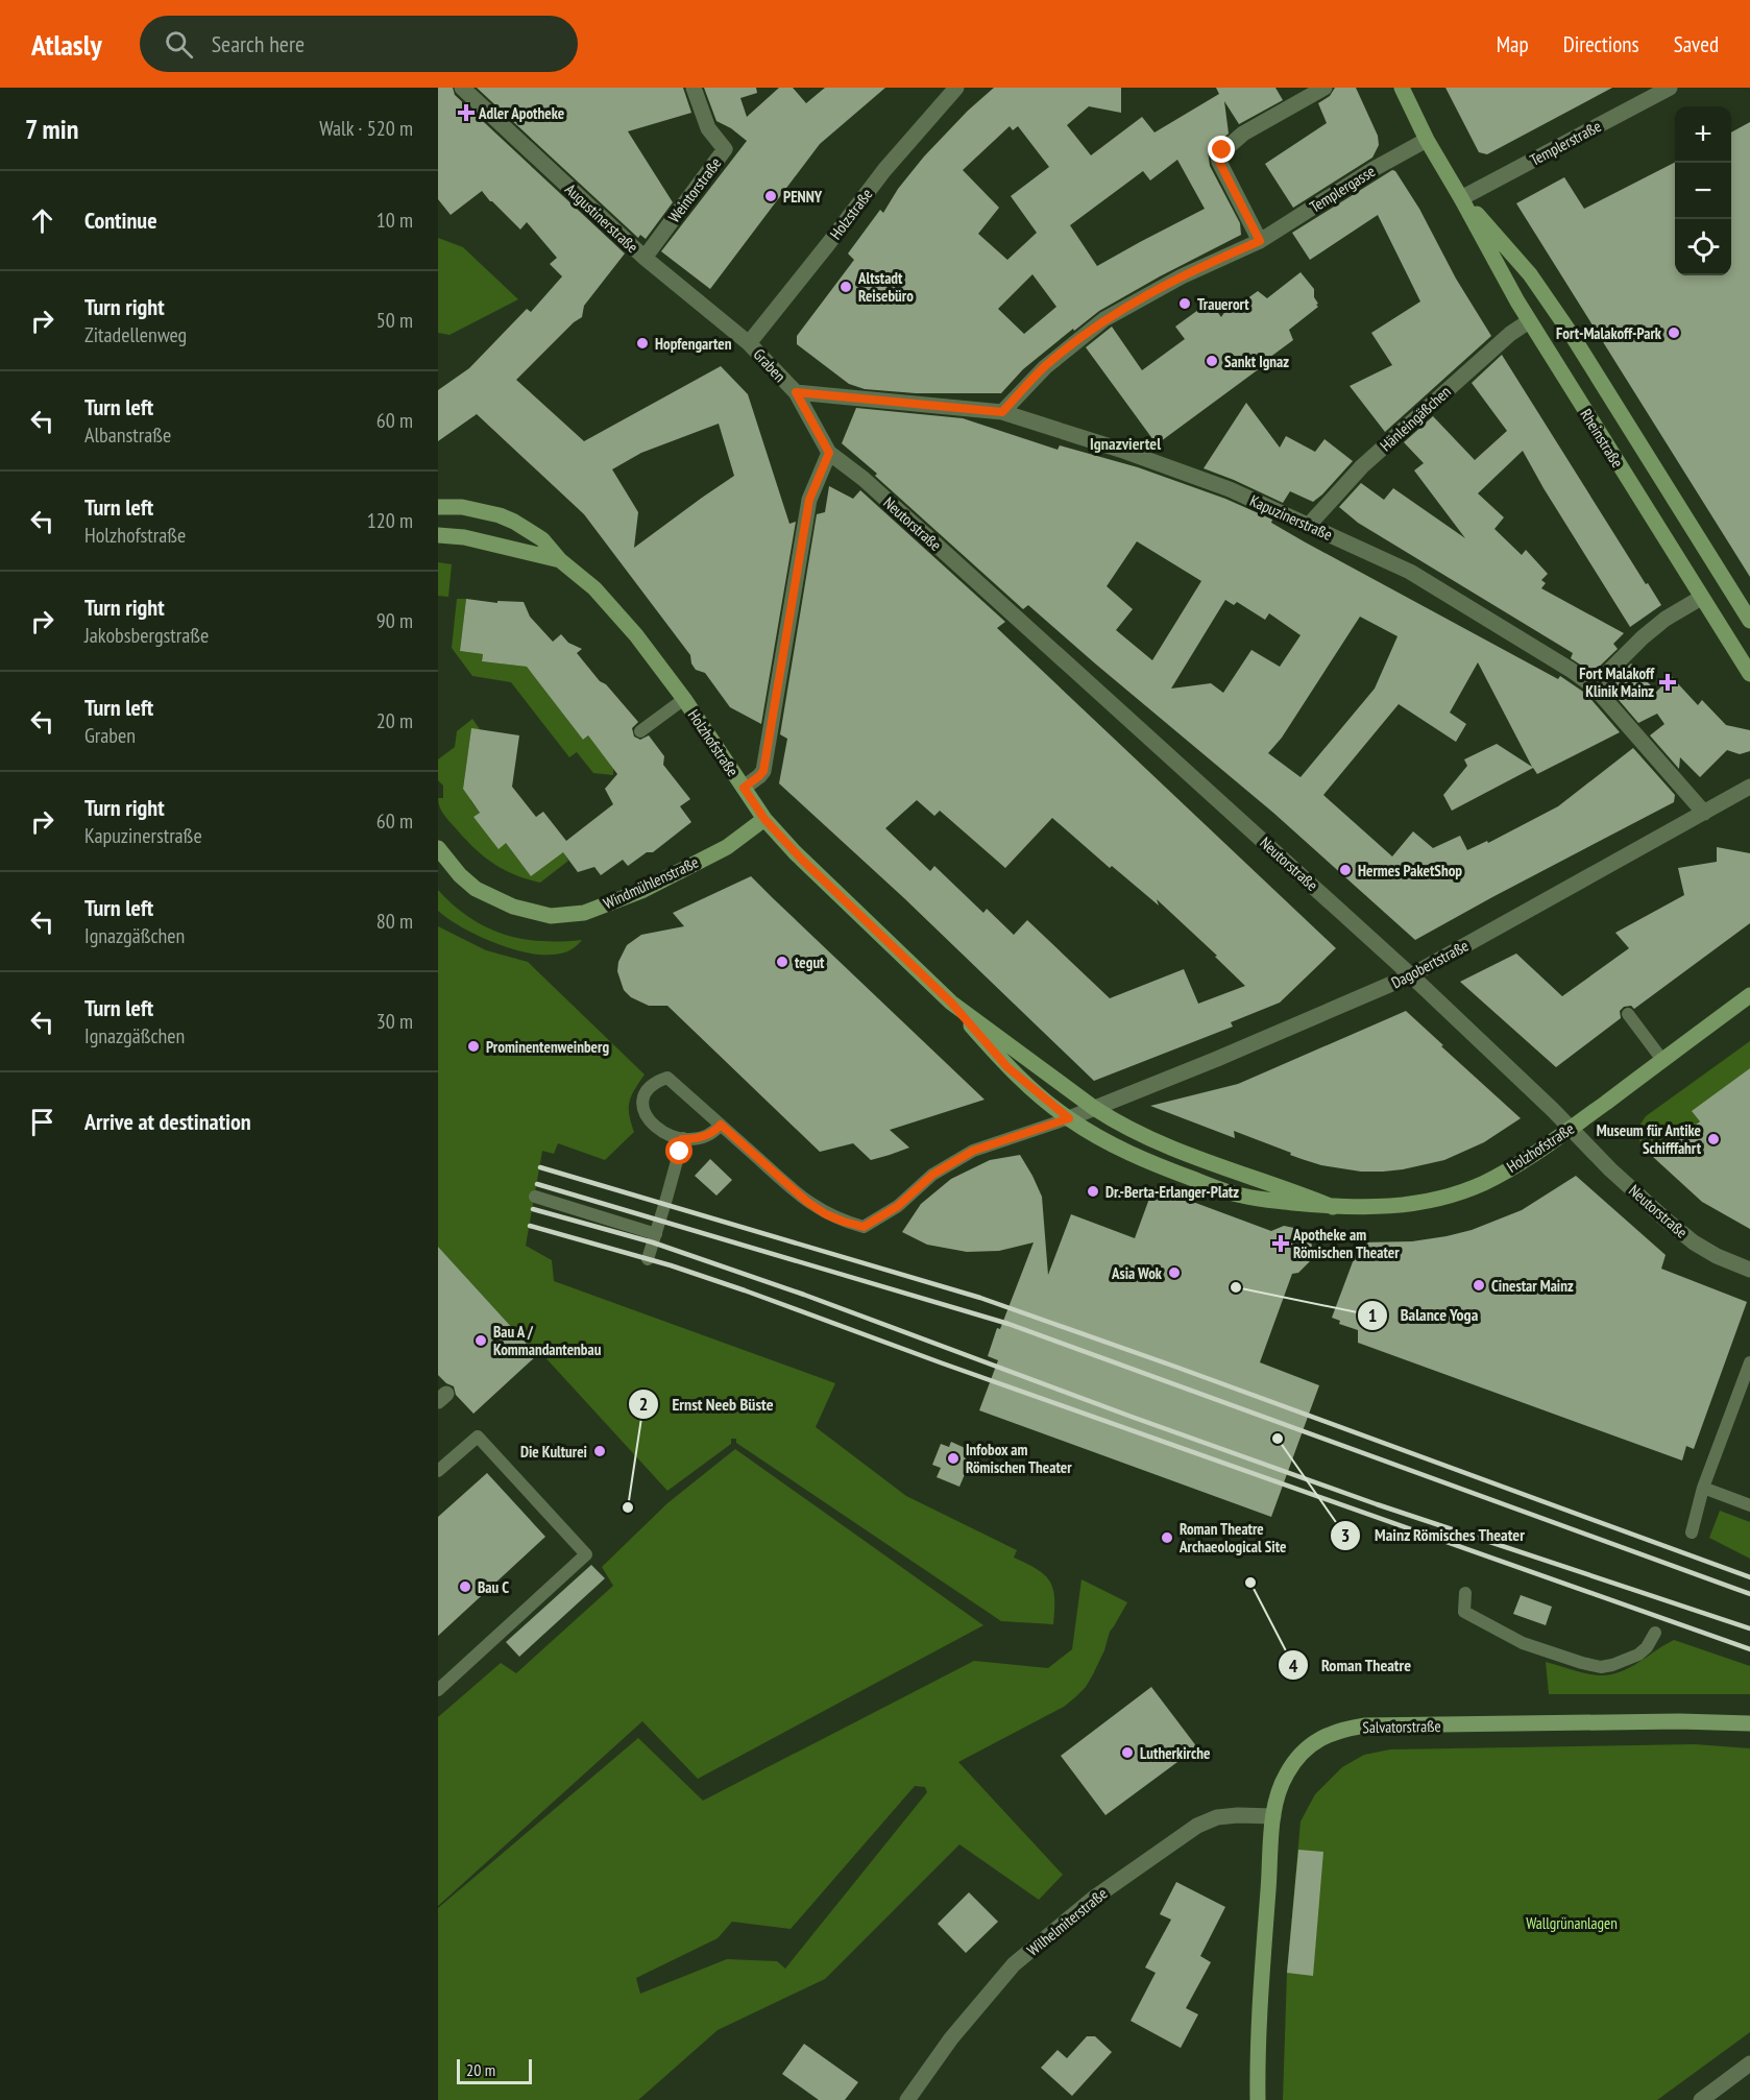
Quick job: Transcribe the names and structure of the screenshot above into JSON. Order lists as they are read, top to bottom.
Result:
{
  "streets": {
    "street": [
      "Templerstraße",
      "Templergasse",
      "Weintorstraße",
      "Holzstraße",
      "Augustinerstraße",
      "Graben",
      "Hänleingäßchen",
      "Rheinstraße",
      "Kapuzinerstraße",
      "Neutorstraße",
      "Holzhofstraße",
      "Windmühlenstraße",
      "Dagobertstraße",
      "Salvatorstraße",
      "Wilhelmiterstraße"
    ]
  },
  "crossings": [
    ["Templerstraße", "Rheinstraße"],
    ["Templergasse", "Rheinstraße"],
    ["Templergasse", "Kapuzinerstraße"],
    ["Weintorstraße", "Augustinerstraße"],
    ["Holzstraße", "Augustinerstraße"],
    ["Holzstraße", "Graben"],
    ["Augustinerstraße", "Graben"],
    ["Graben", "Kapuzinerstraße"],
    ["Graben", "Neutorstraße"],
    ["Hänleingäßchen", "Rheinstraße"],
    ["Hänleingäßchen", "Kapuzinerstraße"],
    ["Kapuzinerstraße", "Dagobertstraße"],
    ["Neutorstraße", "Holzhofstraße"],
    ["Neutorstraße", "Dagobertstraße"],
    ["Holzhofstraße", "Windmühlenstraße"],
    ["Holzhofstraße", "Dagobertstraße"],
    ["Salvatorstraße", "Wilhelmiterstraße"]
  ],
  "districts": ["Ignazviertel"],
  "parks": ["Wallgrünanlagen"],
  "places": {
    "health": ["Adler Apotheke", "Fort Malakoff Klinik Mainz", "Apotheke am Römischen Theater"],
    "other": [
      "PENNY",
      "Altstadt Reisebüro",
      "Trauerort",
      "Fort-Malakoff-Park",
      "Hopfengarten",
      "Sankt Ignaz",
      "Hermes PaketShop",
      "tegut",
      "Prominentenweinberg",
      "Museum für Antike Schifffahrt",
      "Dr.-Berta-Erlanger-Platz",
      "Asia Wok",
      "Cinestar Mainz",
      "Balance Yoga",
      "Bau A / Kommandantenbau",
      "Mainz Römisches Theater",
      "Die Kulturei",
      "Infobox am Römischen Theater",
      "Ernst Neeb Büste",
      "Roman Theatre Archaeological Site",
      "Roman Theatre",
      "Bau C",
      "Lutherkirche"
    ]
  },
  "scale_bar": "20 m",
  "page": {
    "header": "Atlasly",
    "search": "Search here",
    "nav": ["Map", "Directions", "Saved"],
    "heading": ["7 min", "Walk · 520 m"],
    "map_buttons": ["+", "−"],
    "list": [
      ["Continue", "10 m"],
      ["Turn right", "Zitadellenweg", "50 m"],
      ["Turn left", "Albanstraße", "60 m"],
      ["Turn left", "Holzhofstraße", "120 m"],
      ["Turn right", "Jakobsbergstraße", "90 m"],
      ["Turn left", "Graben", "20 m"],
      ["Turn right", "Kapuzinerstraße", "60 m"],
      ["Turn left", "Ignazgäßchen", "80 m"],
      ["Turn left", "Ignazgäßchen", "30 m"],
      "Arrive at destination"
    ],
    "scale": "20 m"
  }
}
